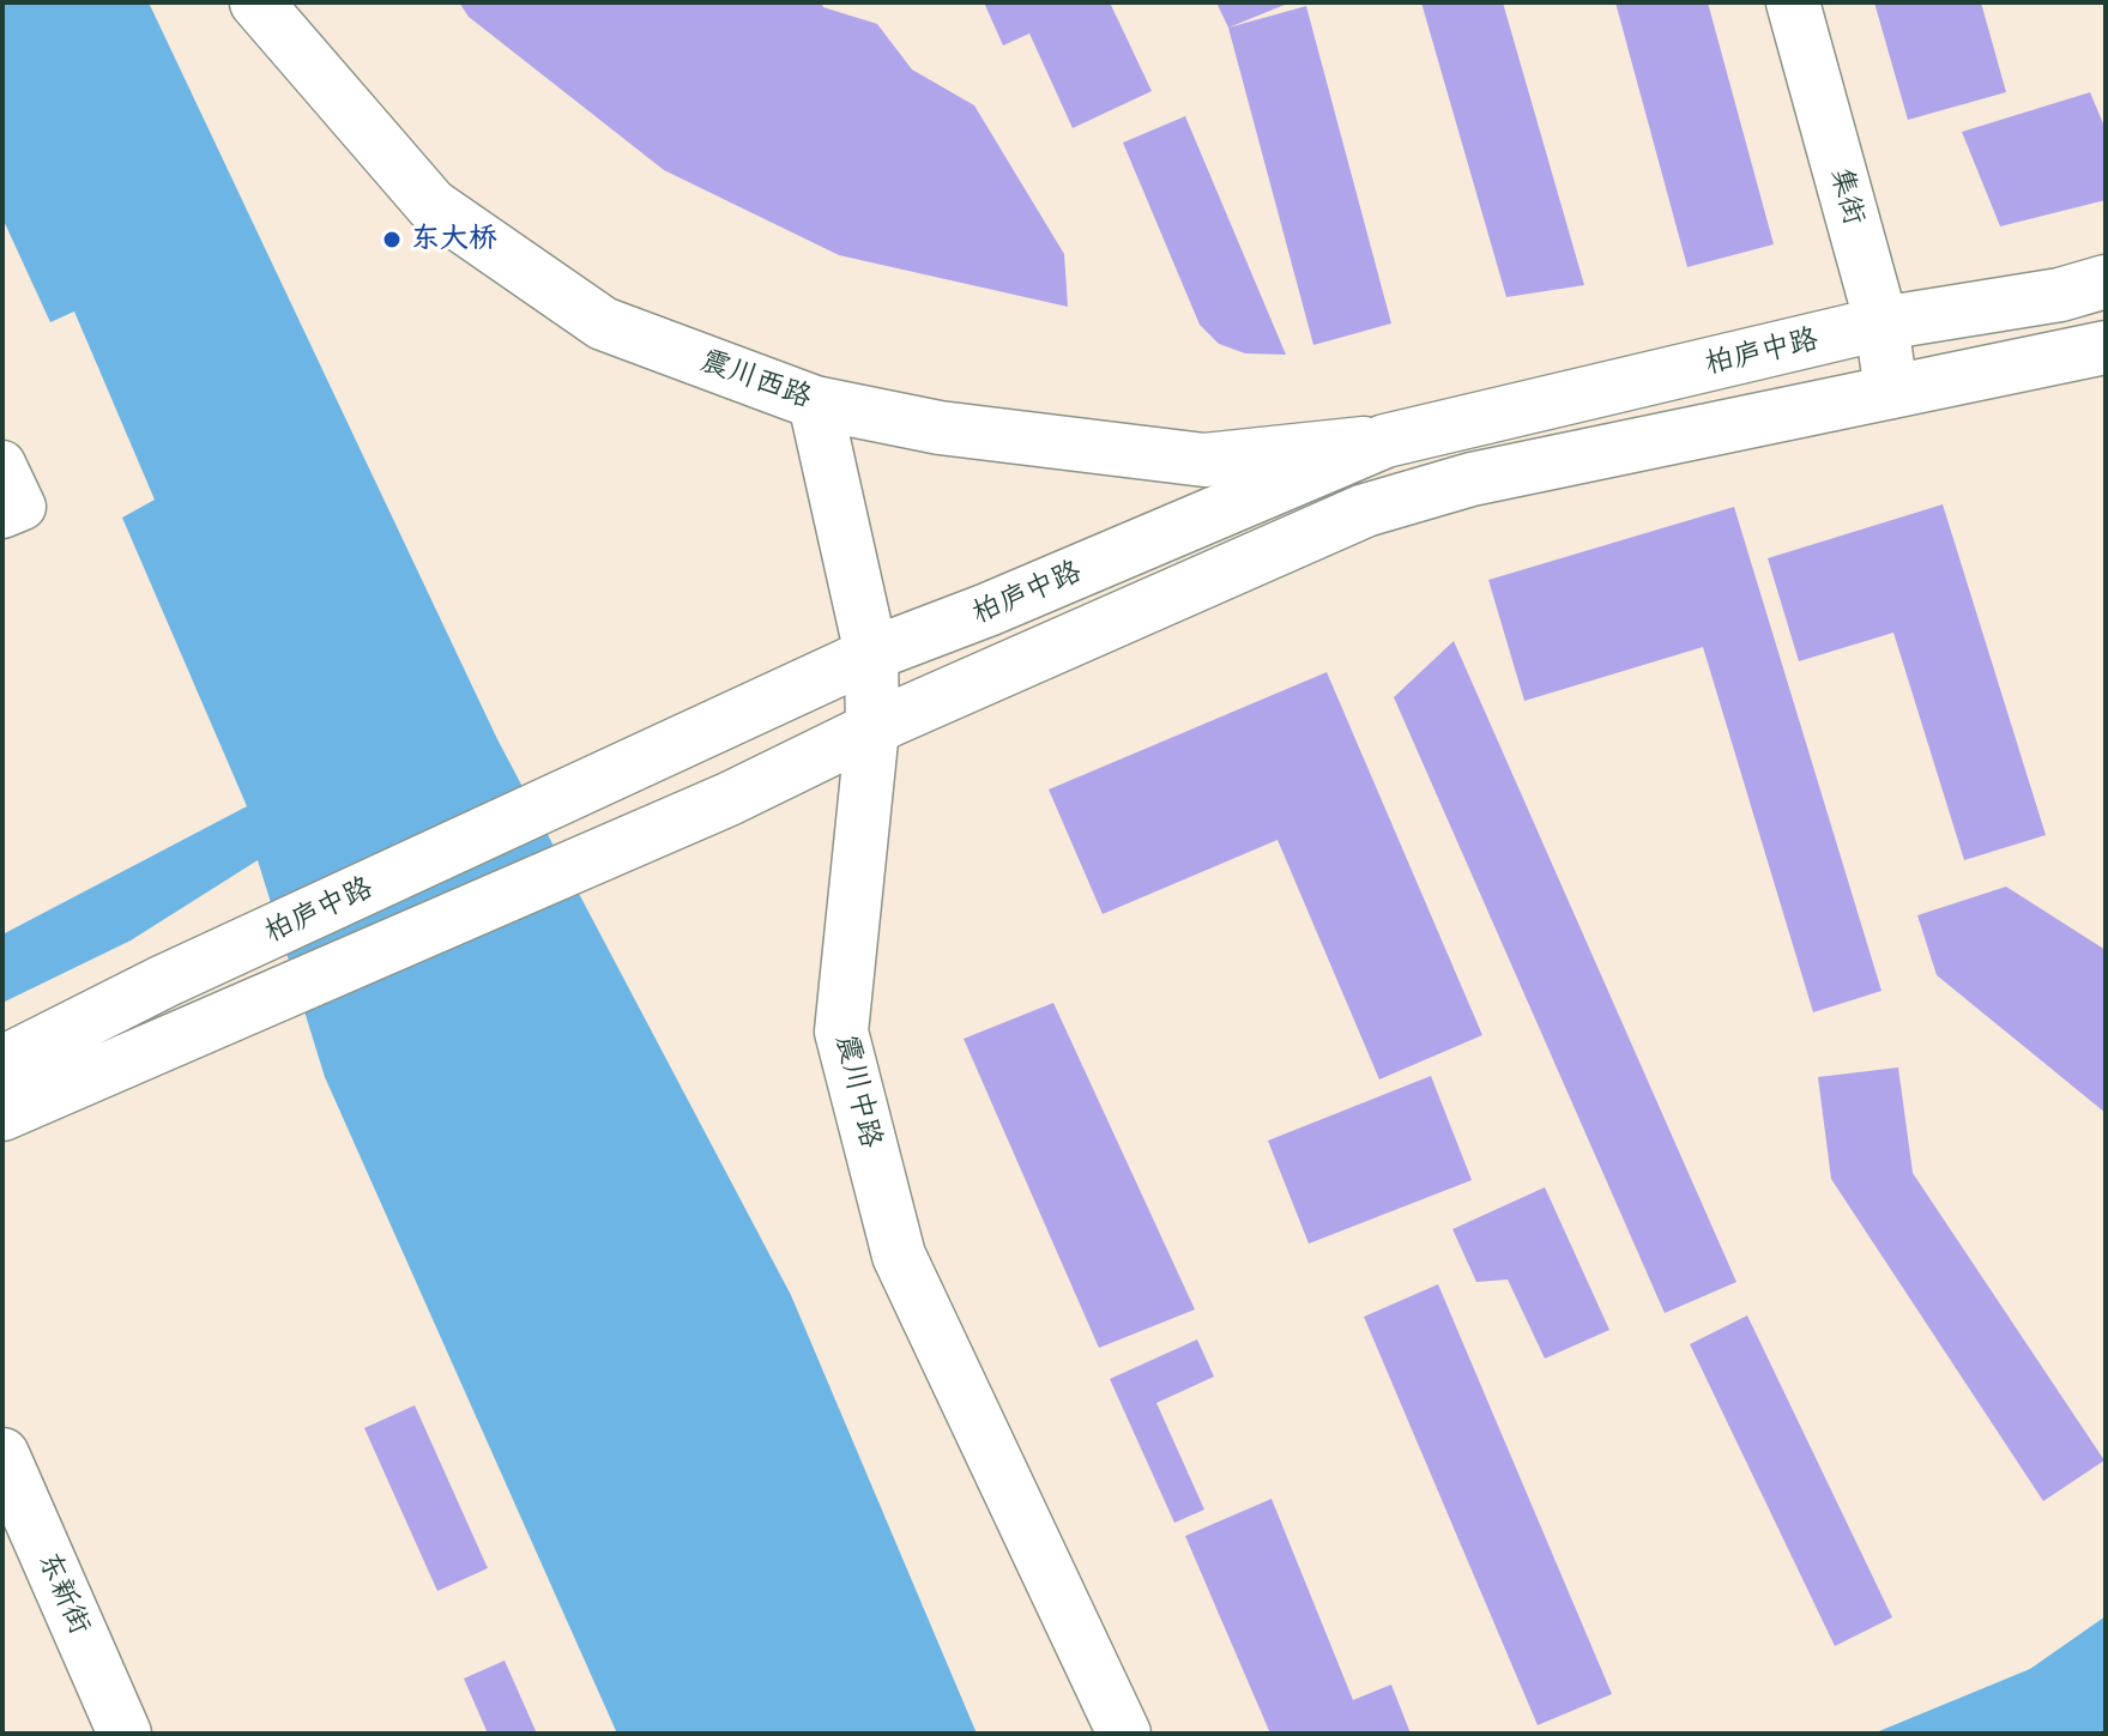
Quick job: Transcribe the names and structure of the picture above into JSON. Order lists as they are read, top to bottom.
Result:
{
  "streets": {
    "main road": [
      "集街",
      "柏庐中路",
      "震川西路",
      "震川中路",
      "东新街"
    ]
  },
  "crossings": [
    ["集街", "柏庐中路"],
    ["柏庐中路", "震川西路"],
    ["柏庐中路", "震川中路"],
    ["震川西路", "震川中路"]
  ],
  "places": ["东大桥"]
}
